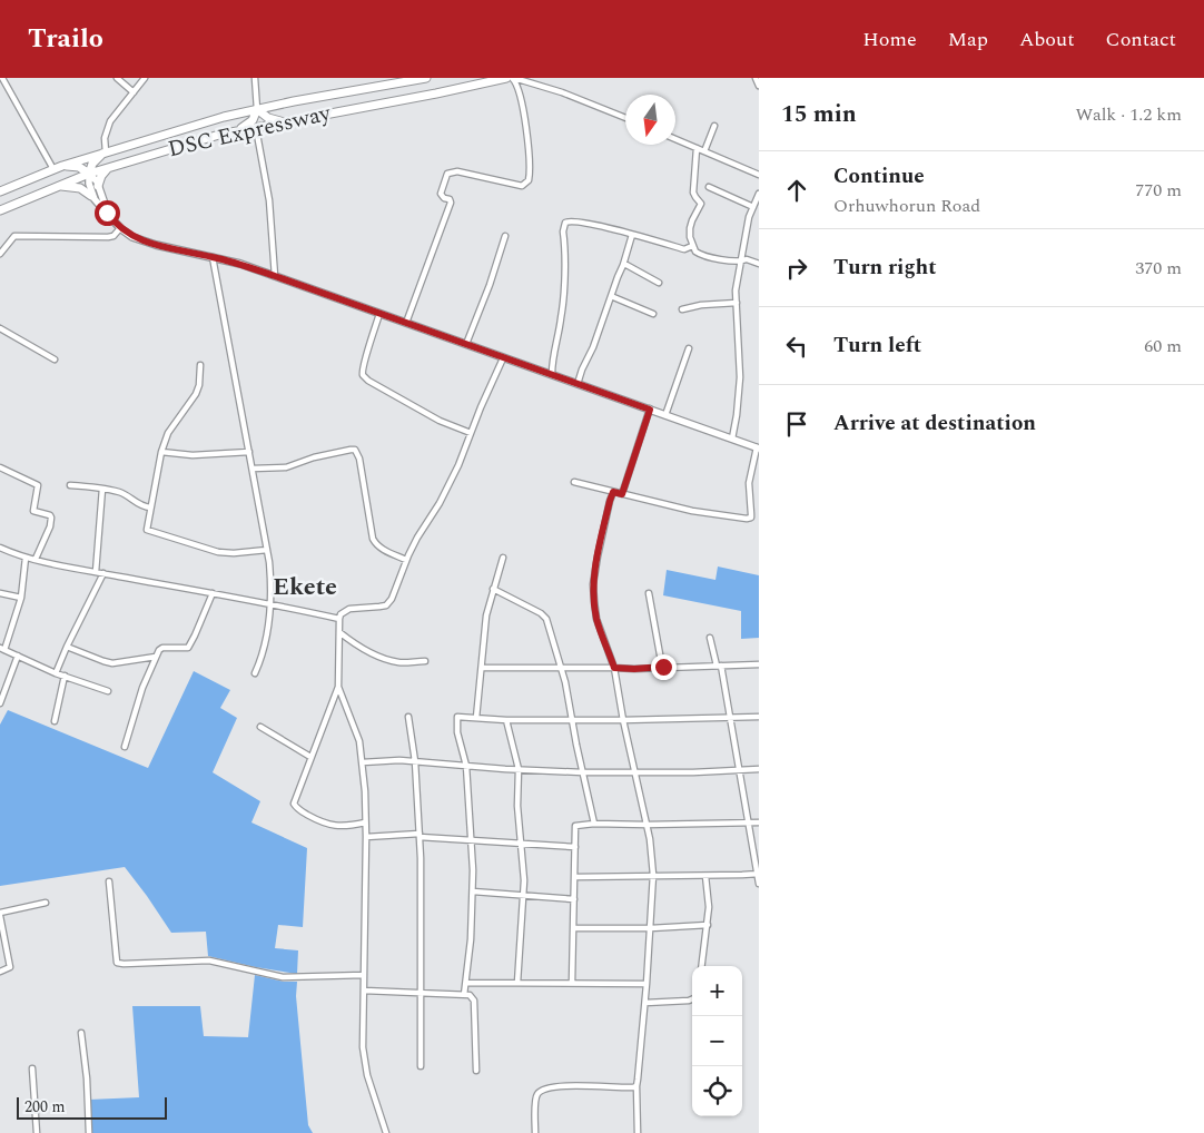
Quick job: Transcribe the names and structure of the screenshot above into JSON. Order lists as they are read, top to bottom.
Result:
{
  "streets": {
    "main road": ["DSC Expressway"]
  },
  "districts": ["Ekete"],
  "scale_bar": "200 m",
  "north": "bottom",
  "page": {
    "header": "Trailo",
    "nav": [
      "Home",
      "Map",
      "About",
      "Contact"
    ],
    "heading": ["15 min", "Walk · 1.2 km"],
    "list": [
      ["Continue", "Orhuwhorun Road", "770 m"],
      ["Turn right", "370 m"],
      ["Turn left", "60 m"],
      "Arrive at destination"
    ],
    "map_buttons": ["+", "−"],
    "scale": "200 m"
  }
}
